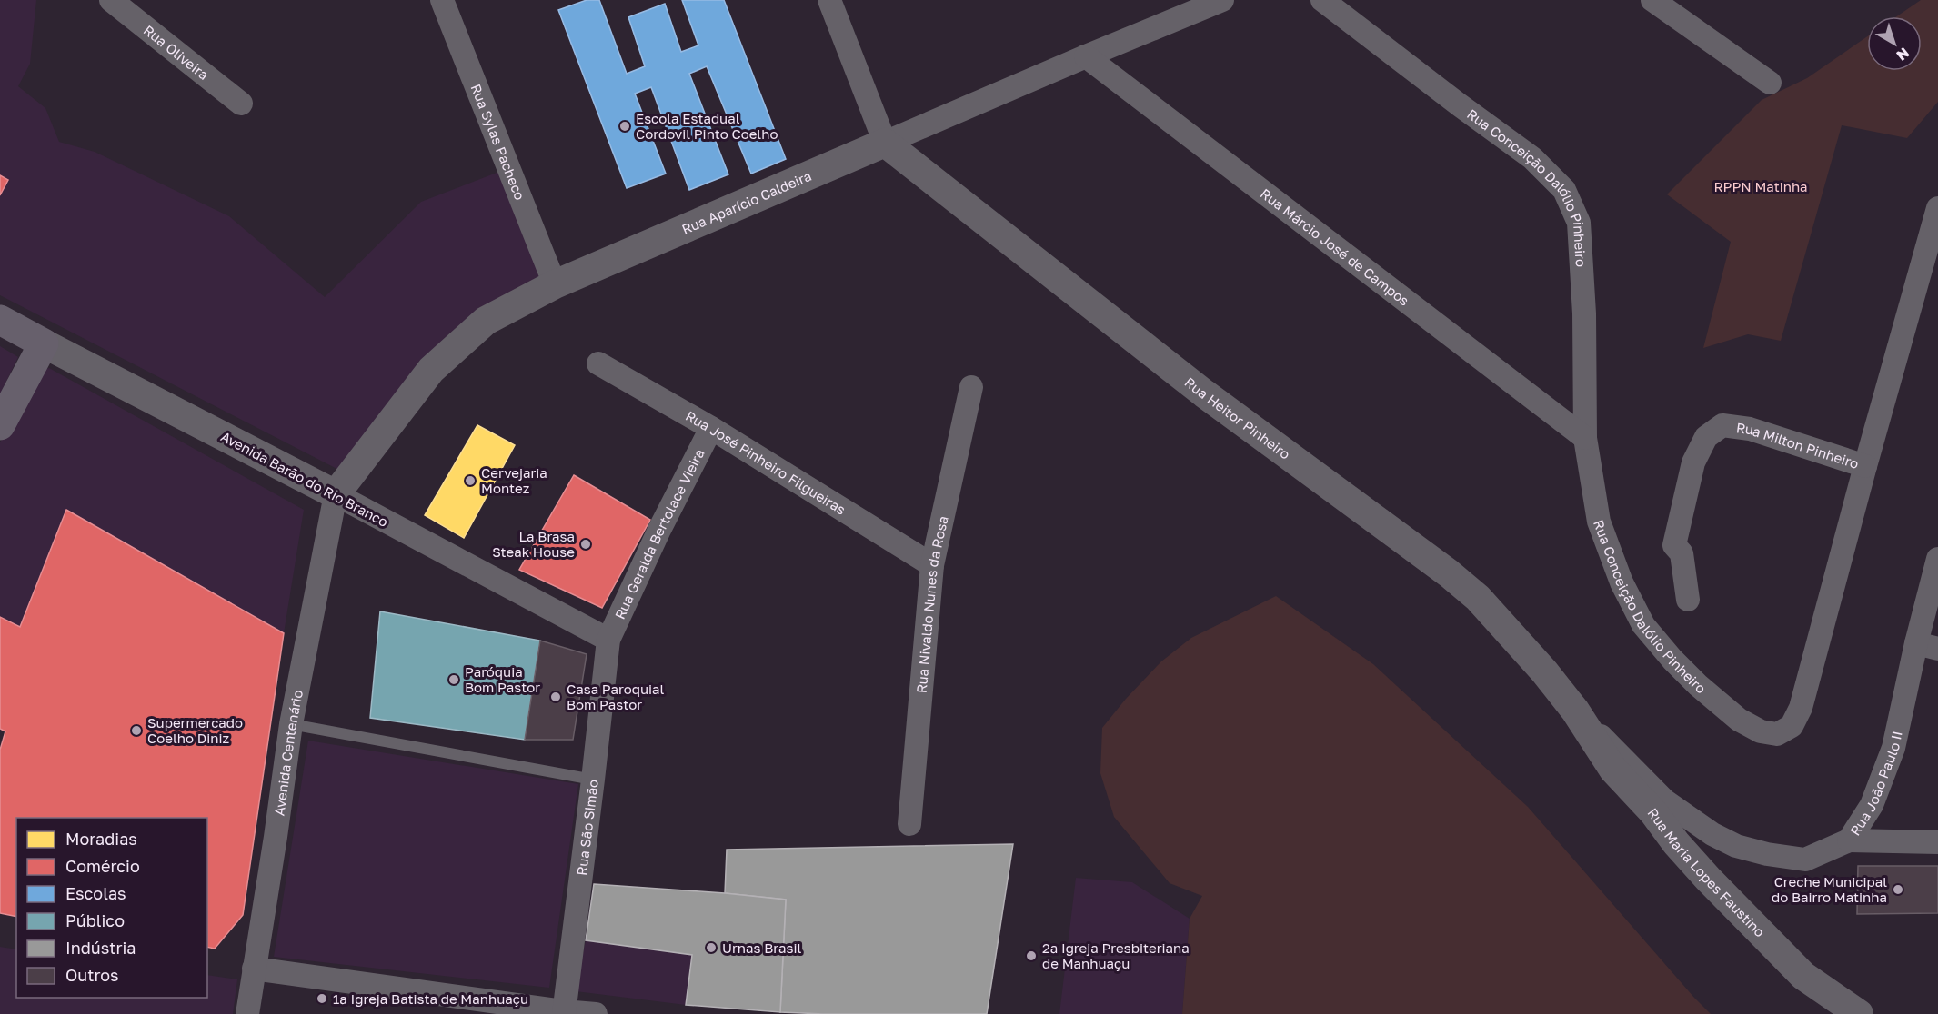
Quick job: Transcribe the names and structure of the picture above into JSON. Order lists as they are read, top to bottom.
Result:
{
  "streets": {
    "main road": ["Avenida Barão do Rio Branco"],
    "street": [
      "Rua Oliveira",
      "Rua Sylas Pacheco",
      "Rua Conceição Dalólio Pinheiro",
      "Rua Aparício Caldeira",
      "Rua Márcio José de Campos",
      "Rua Heitor Pinheiro",
      "Rua Milton Pinheiro",
      "Rua José Pinheiro Filgueiras",
      "Rua Geralda Bertolace Vieira",
      "Rua Nivaldo Nunes da Rosa",
      "Avenida Centenário",
      "Rua João Paulo II",
      "Rua São Simão",
      "Rua Maria Lopes Faustino"
    ]
  },
  "crossings": [
    ["Rua Sylas Pacheco", "Rua Aparício Caldeira"],
    ["Rua Conceição Dalólio Pinheiro", "Rua Márcio José de Campos"],
    ["Rua Conceição Dalólio Pinheiro", "Rua Milton Pinheiro"],
    ["Rua Aparício Caldeira", "Rua Márcio José de Campos"],
    ["Rua Aparício Caldeira", "Rua Heitor Pinheiro"],
    ["Rua Aparício Caldeira", "Avenida Barão do Rio Branco"],
    ["Rua Aparício Caldeira", "Avenida Centenário"],
    ["Rua Heitor Pinheiro", "Rua João Paulo II"],
    ["Rua Heitor Pinheiro", "Rua Maria Lopes Faustino"],
    ["Rua José Pinheiro Filgueiras", "Rua Geralda Bertolace Vieira"],
    ["Rua José Pinheiro Filgueiras", "Rua Nivaldo Nunes da Rosa"],
    ["Avenida Barão do Rio Branco", "Rua Geralda Bertolace Vieira"],
    ["Avenida Barão do Rio Branco", "Avenida Centenário"],
    ["Avenida Barão do Rio Branco", "Rua São Simão"],
    ["Rua Geralda Bertolace Vieira", "Rua São Simão"],
    ["Rua João Paulo II", "Rua Maria Lopes Faustino"]
  ],
  "parks": ["RPPN Matinha"],
  "places": [
    "Escola Estadual Cordovil Pinto Coelho",
    "Cervejaria Montez",
    "La Brasa Steak House",
    "Paróquia Bom Pastor",
    "Casa Paroquial Bom Pastor",
    "Supermercado Coelho Diniz",
    "Creche Municipal do Bairro Matinha",
    "Urnas Brasil",
    "2ª Igreja Presbiteriana de Manhuaçu",
    "1ª Igreja Batista de Manhuaçu"
  ],
  "legend": [
    "Moradias",
    "Comércio",
    "Escolas",
    "Público",
    "Indústria",
    "Outros"
  ],
  "north": "bottom right"
}
